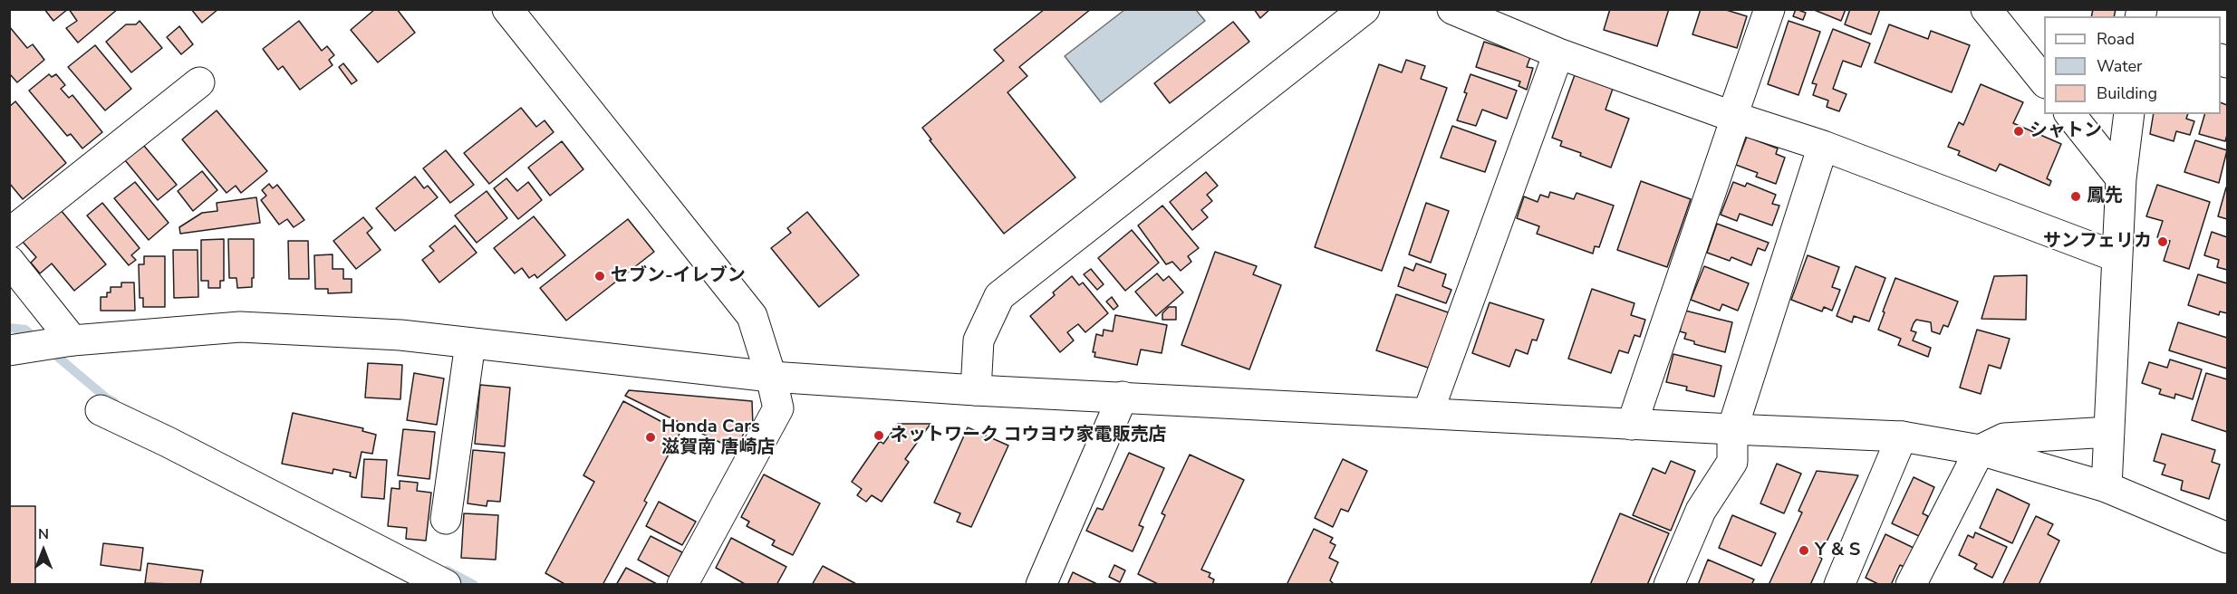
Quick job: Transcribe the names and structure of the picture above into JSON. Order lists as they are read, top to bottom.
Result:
{
  "places": [
    "シャトン",
    "鳳先",
    "サンフェリカ",
    "セブン-イレブン",
    "ネットワーク コウヨウ家電販売店",
    "Honda Cars 滋賀南 唐崎店",
    "Y & S"
  ],
  "legend": ["Road", "Water", "Building"],
  "north": "top"
}
